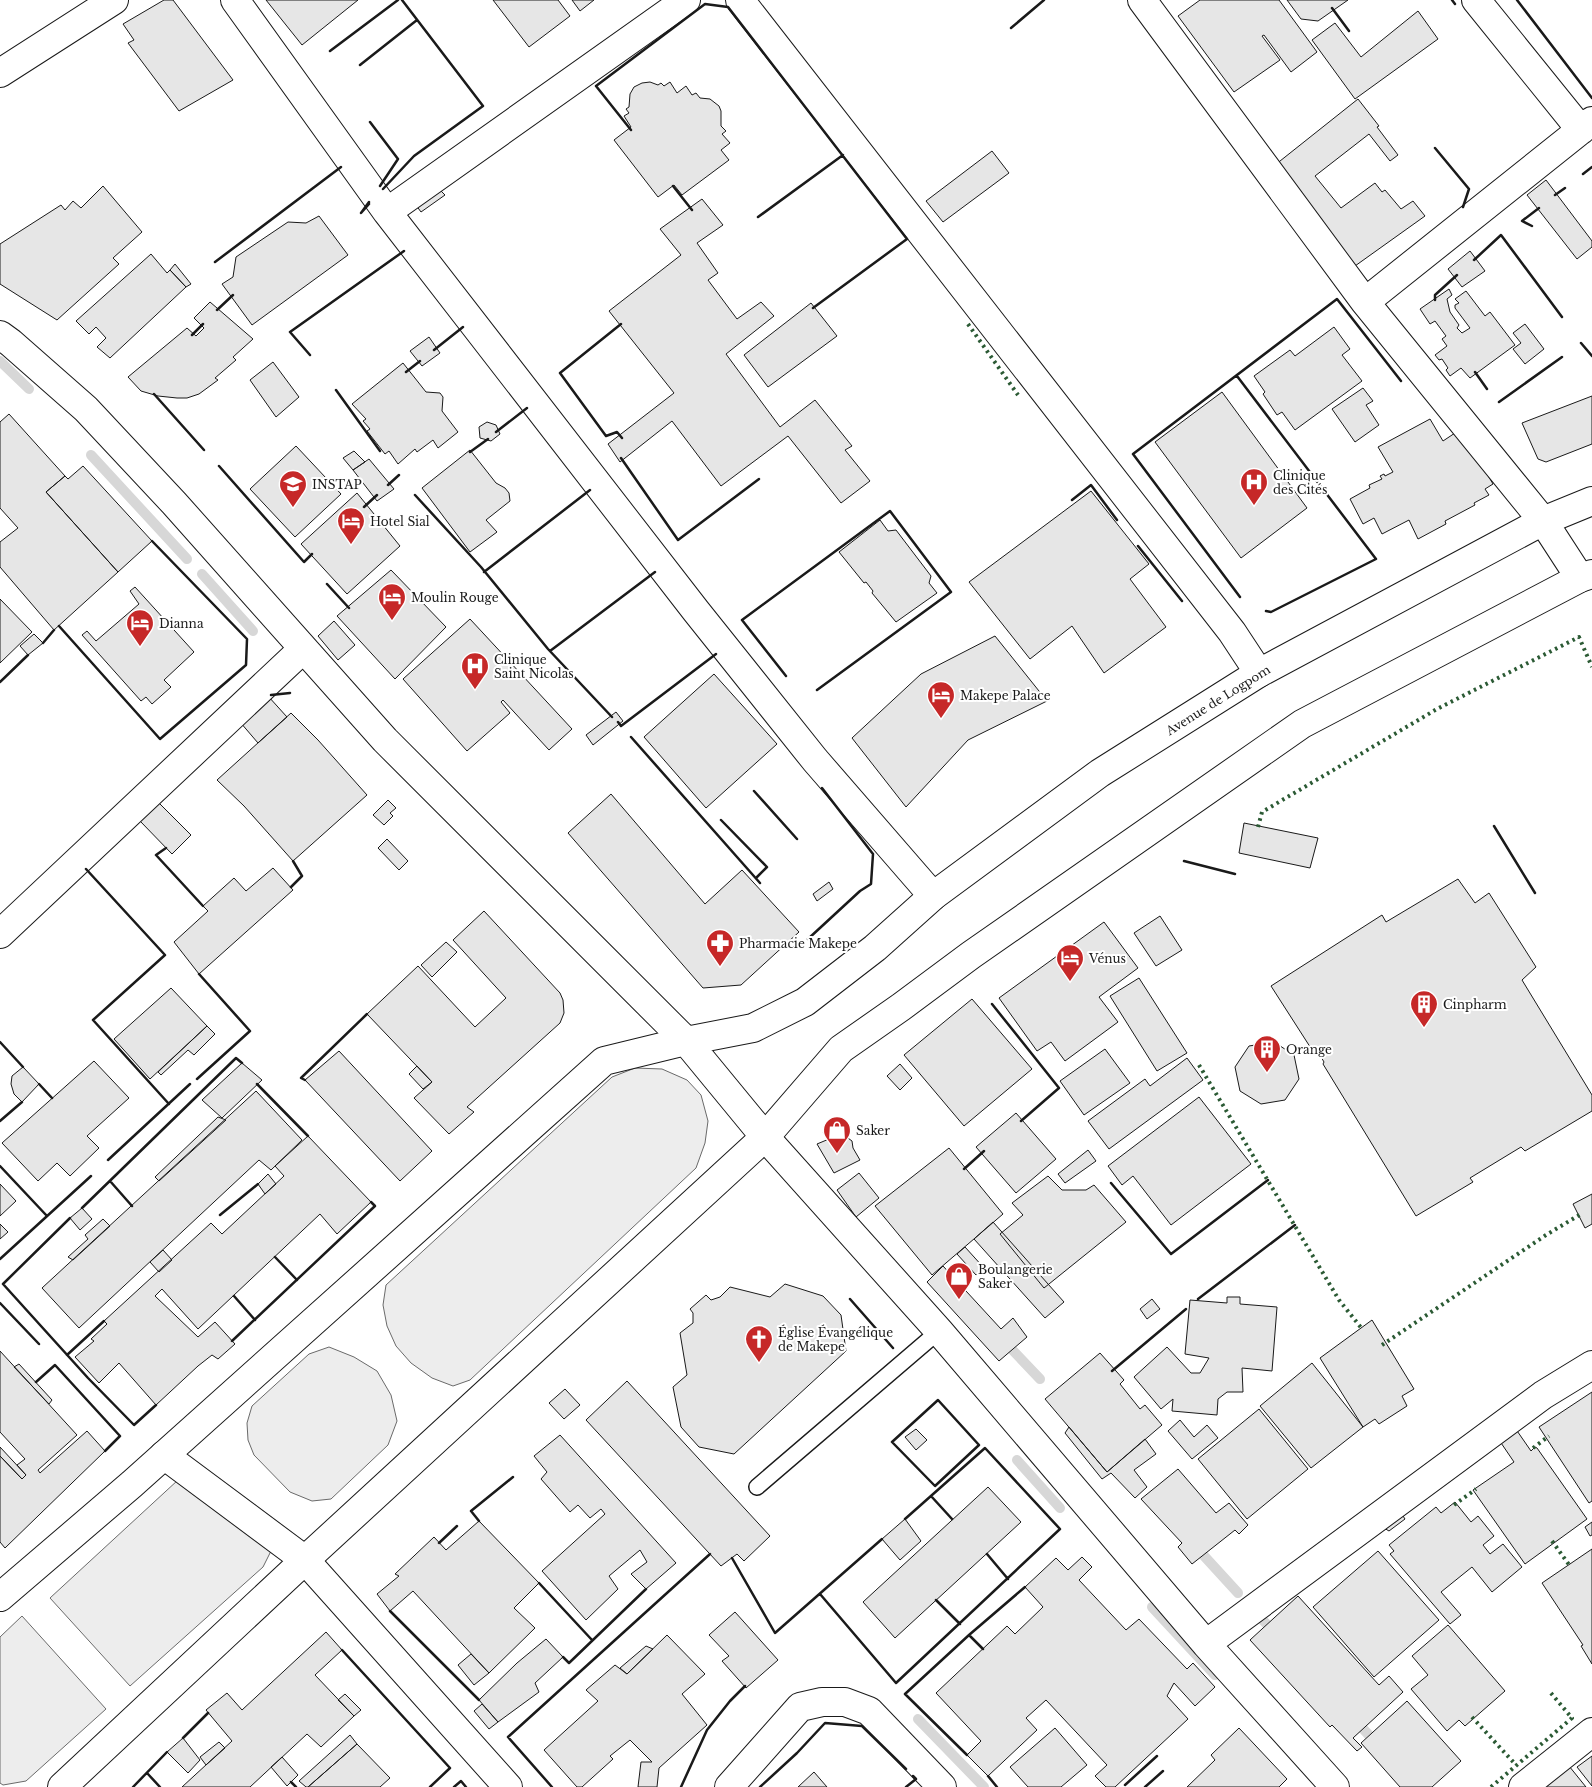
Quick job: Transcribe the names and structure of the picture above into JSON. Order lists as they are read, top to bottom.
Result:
{
  "streets": {
    "street": ["Avenue de Logpom"]
  },
  "places": {
    "hospital": ["Clinique des Cités", "Clinique Saint Nicolas"],
    "school or university": ["INSTAP"],
    "hotel": [
      "Hotel Sial",
      "Moulin Rouge",
      "Dianna",
      "Makepe Palace",
      "Vénus"
    ],
    "pharmacy": ["Pharmacie Makepe"],
    "building": ["Cinpharm", "Orange"],
    "shop": ["Saker", "Boulangerie Saker"],
    "church": ["Église Évangélique de Makepe"]
  }
}
